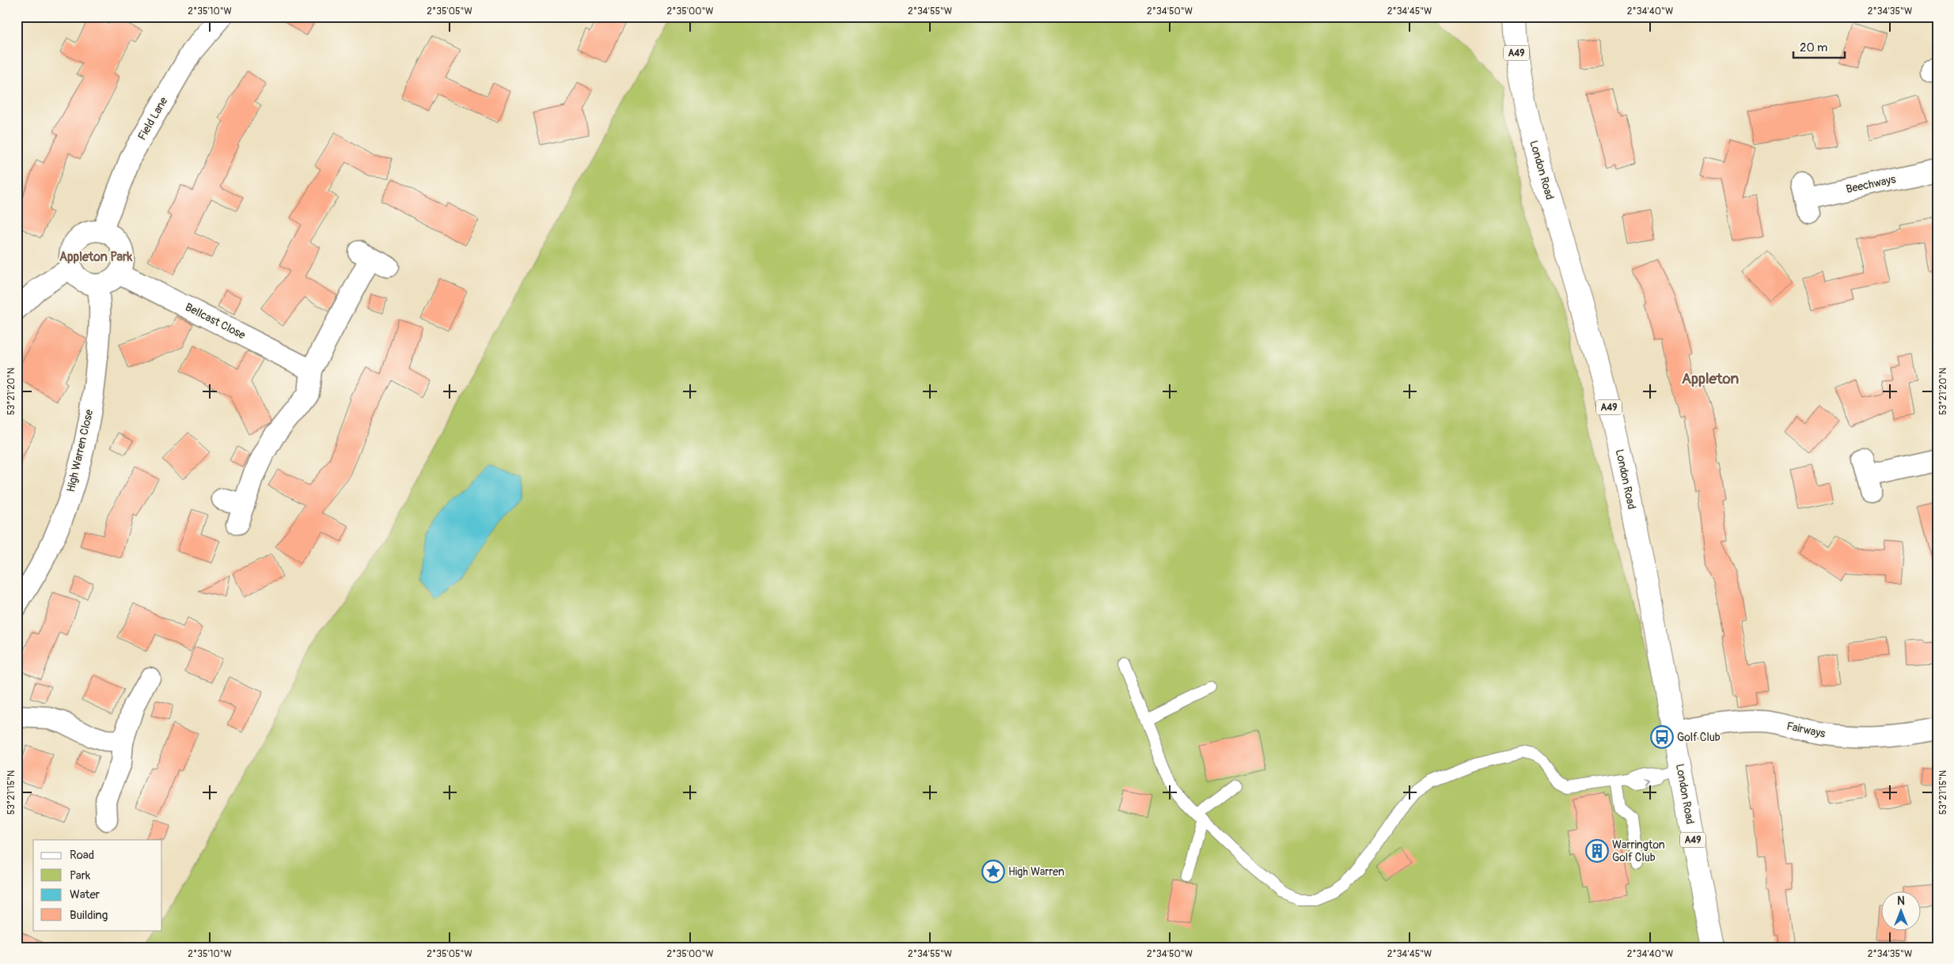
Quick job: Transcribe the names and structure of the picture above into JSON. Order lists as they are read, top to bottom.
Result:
{
  "streets": {
    "highway": ["A49", "London Road"],
    "street": [
      "Field Lane",
      "Beechways",
      "Bellcast Close",
      "High Warren Close",
      "Fairways"
    ]
  },
  "crossings": [
    ["Field Lane", "Bellcast Close"],
    ["Field Lane", "High Warren Close"],
    ["London Road", "Fairways"],
    ["Bellcast Close", "High Warren Close"]
  ],
  "districts": ["Appleton Park", "Appleton"],
  "places": {
    "bus stop": ["Golf Club"],
    "building": ["Warrington Golf Club"],
    "place": ["High Warren"]
  },
  "legend": [
    "Road",
    "Park",
    "Water",
    "Building"
  ],
  "scale_bar": "20 m",
  "north": "top",
  "coordinates": [
    "2°35'10\"W",
    "2°35'05\"W",
    "2°35'00\"W",
    "2°34'55\"W",
    "2°34'50\"W",
    "2°34'45\"W",
    "2°34'40\"W",
    "2°34'35\"W",
    "53°21'20\"N",
    "53°21'15\"N"
  ]
}
